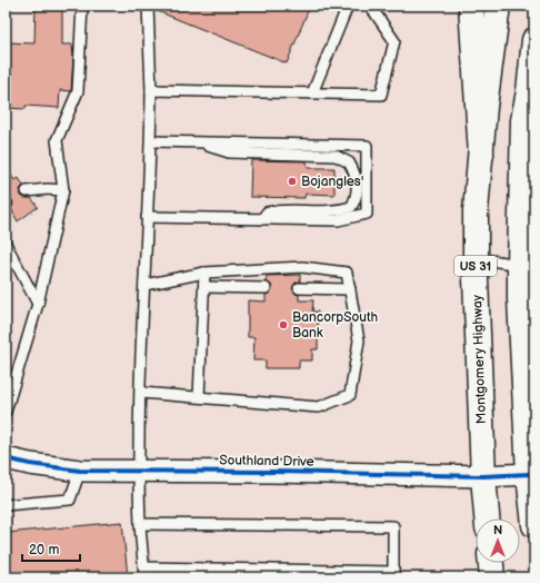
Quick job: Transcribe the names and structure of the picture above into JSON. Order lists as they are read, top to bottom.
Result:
{
  "streets": {
    "main road": ["US 31", "Montgomery Highway"],
    "street": ["Southland Drive"]
  },
  "crossings": [
    ["Montgomery Highway", "Southland Drive"]
  ],
  "places": ["Bojangles'", "BancorpSouth Bank"],
  "scale_bar": "20 m",
  "north": "top"
}
